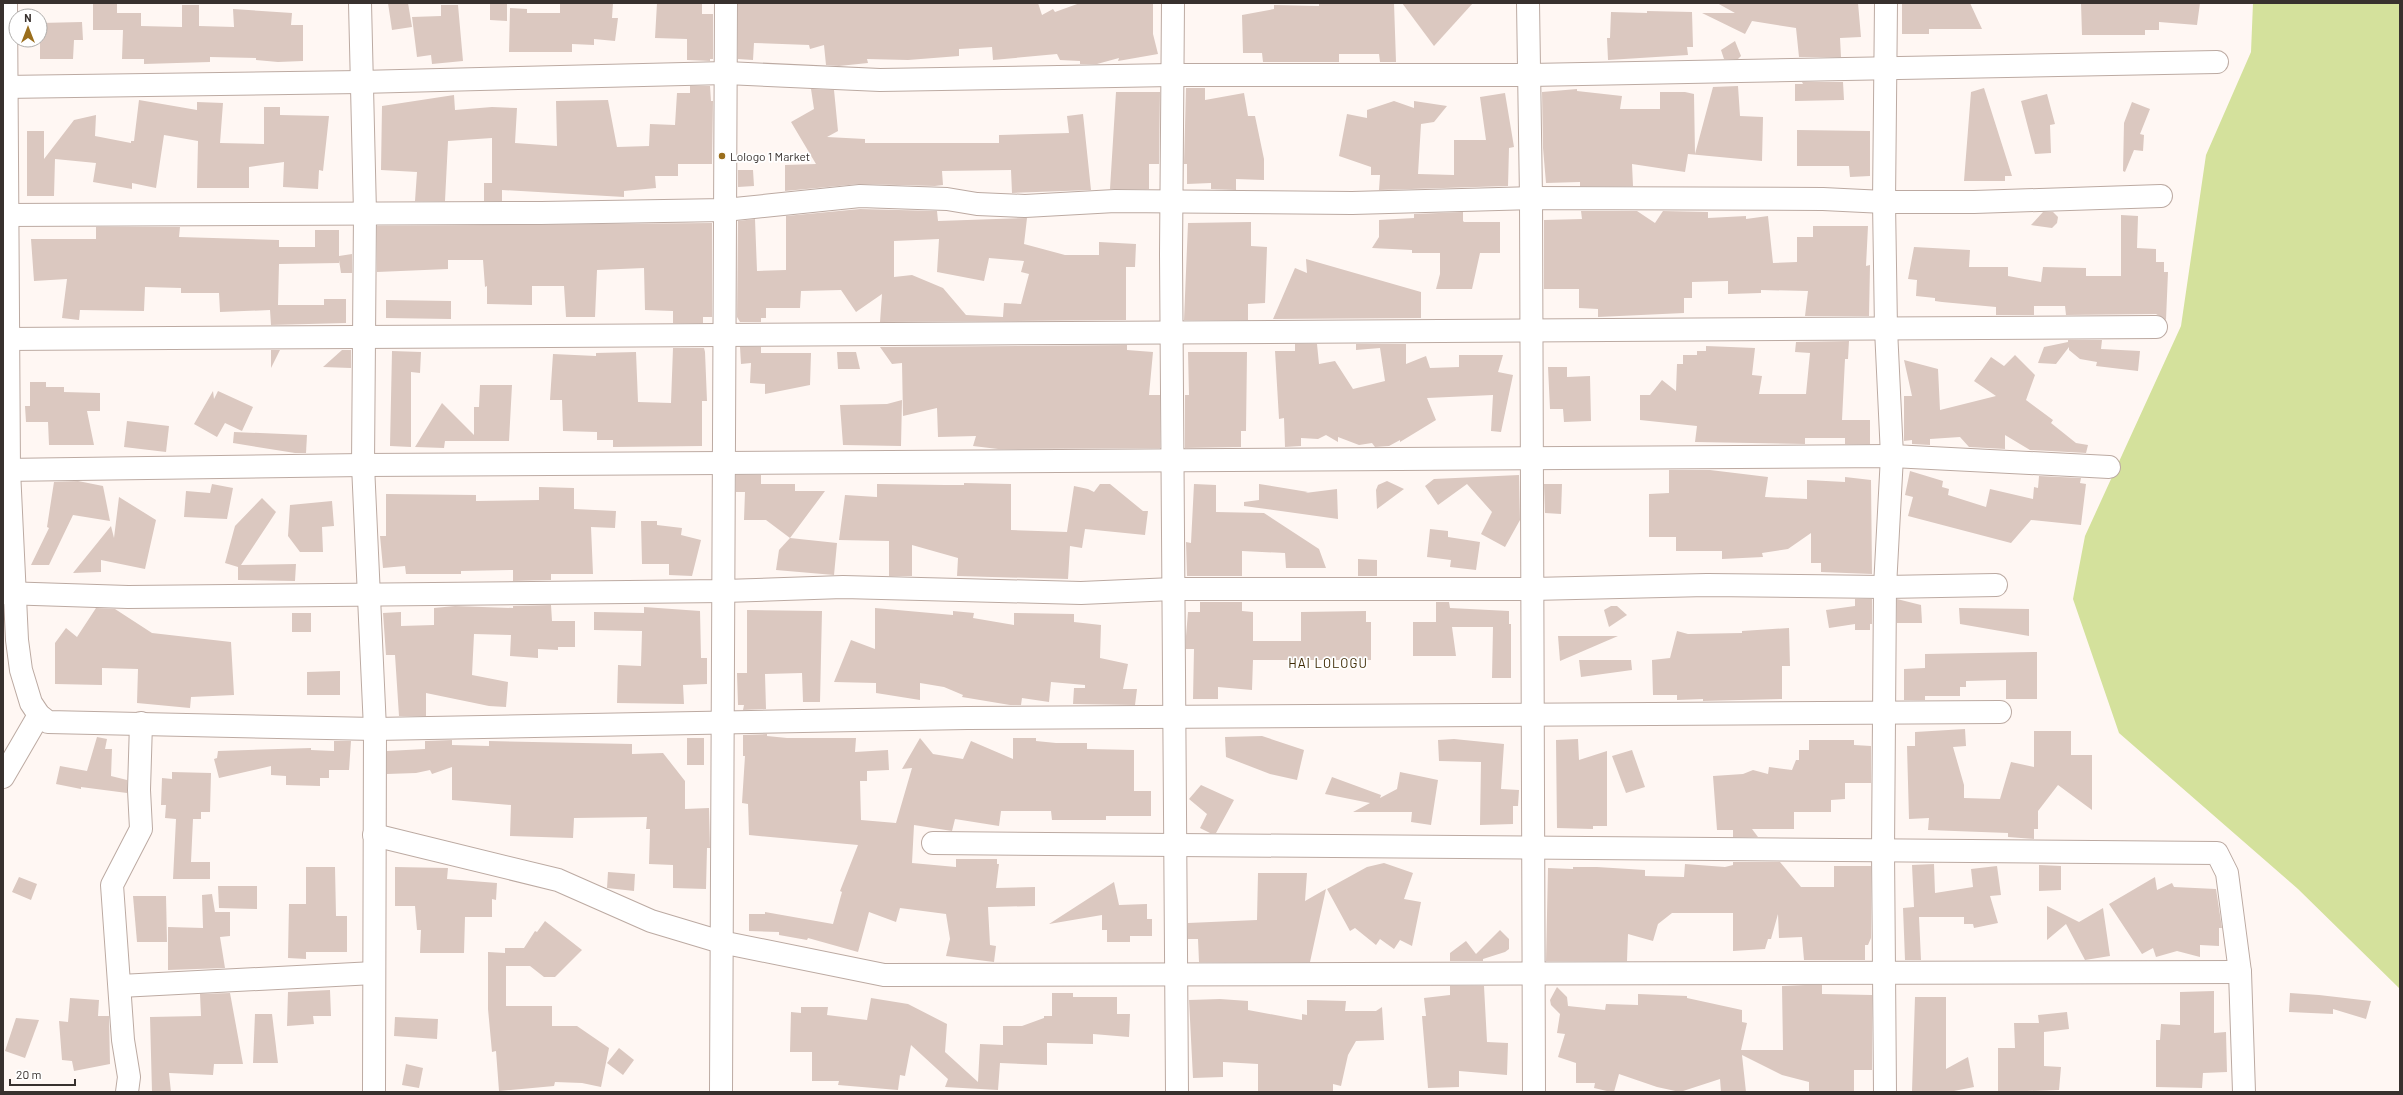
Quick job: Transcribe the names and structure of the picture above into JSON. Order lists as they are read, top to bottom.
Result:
{
  "districts": ["HAI LOLOGU"],
  "places": ["Lologo 1 Market"],
  "scale_bar": "20 m",
  "north": "top"
}
